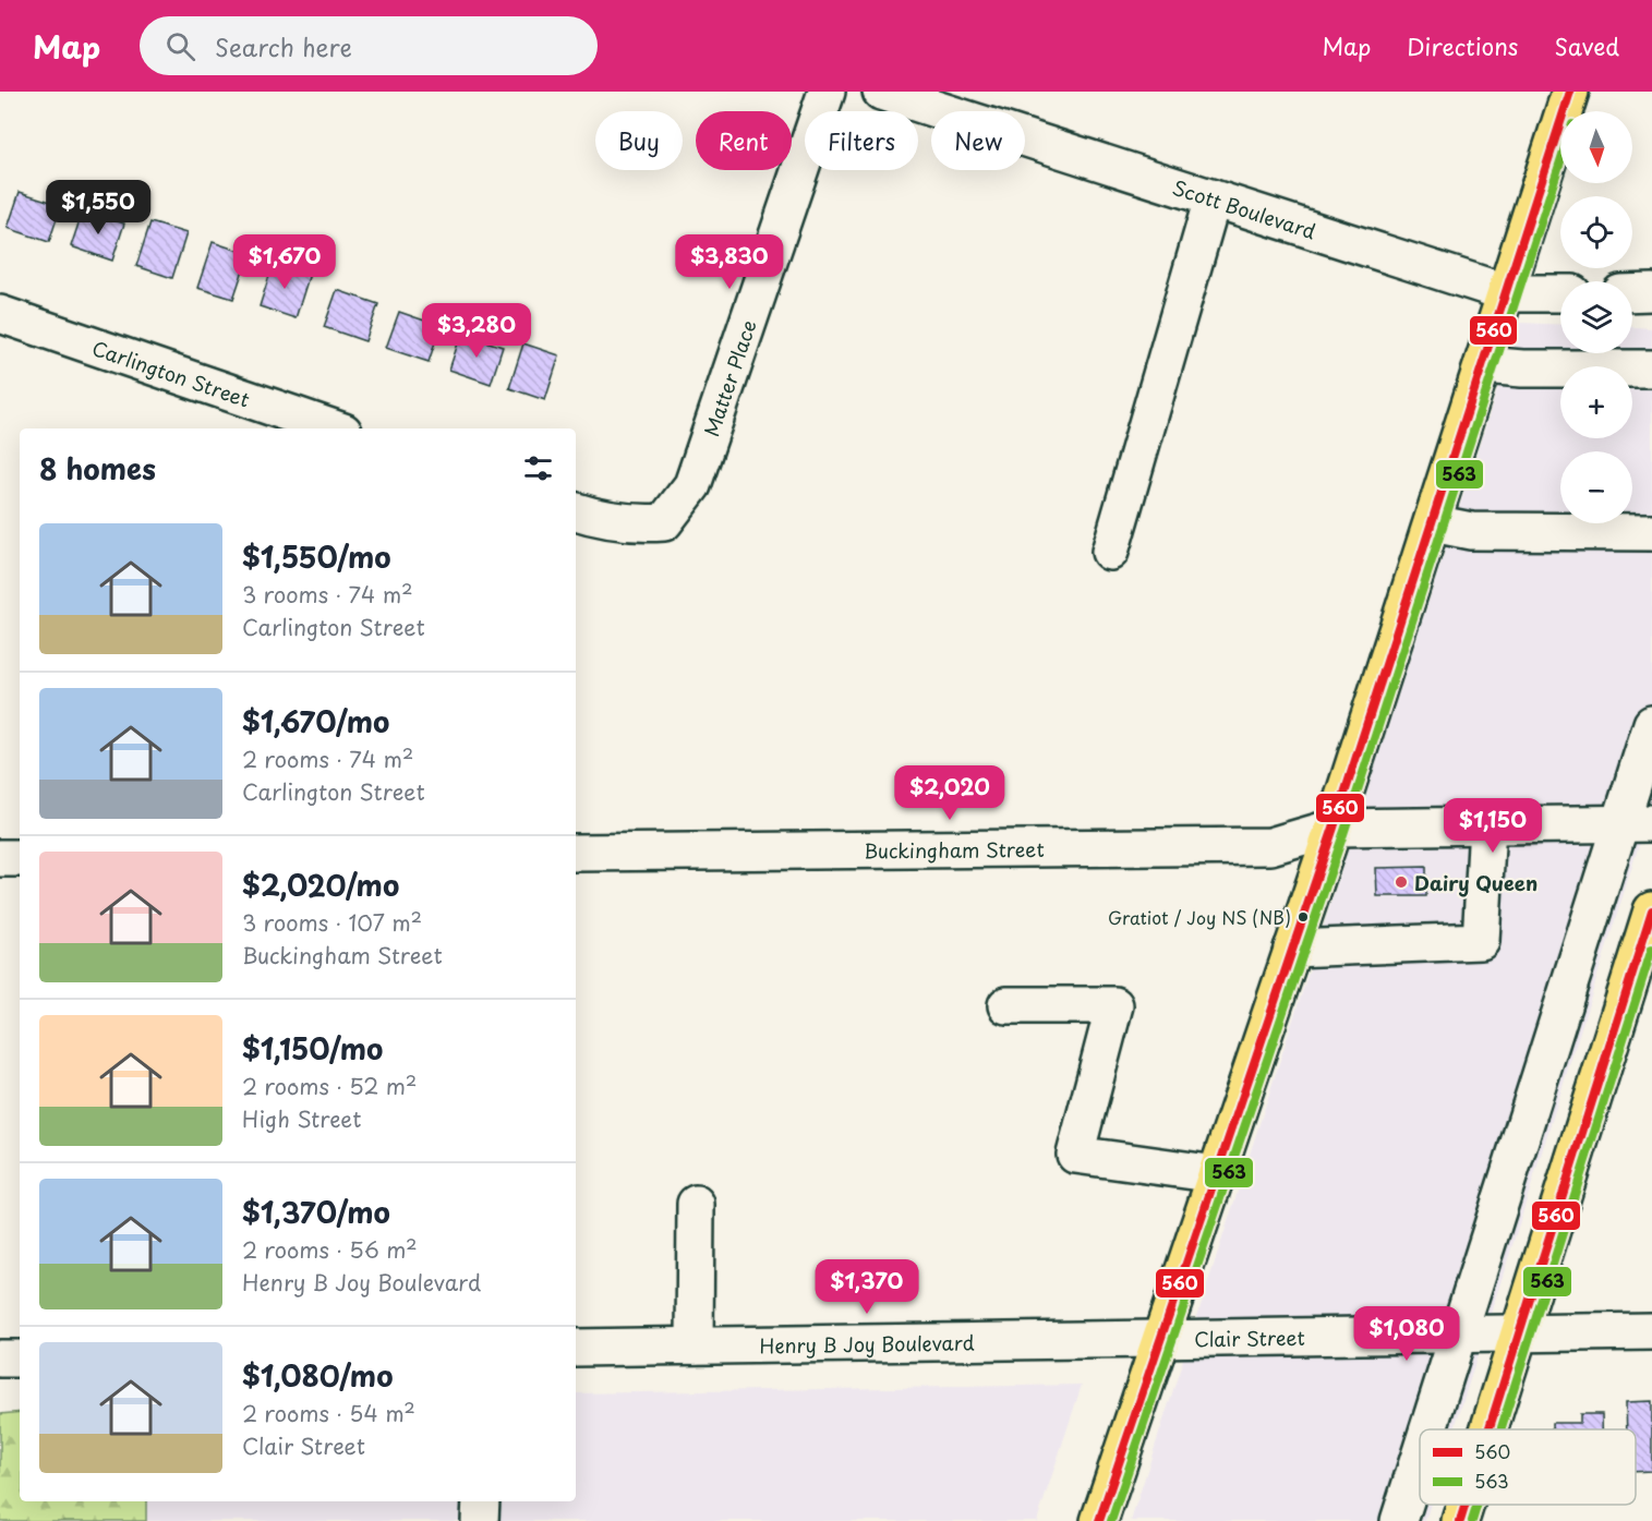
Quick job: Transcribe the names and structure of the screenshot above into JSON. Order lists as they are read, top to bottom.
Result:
{
  "streets": {
    "street": [
      "Scott Boulevard",
      "Carlington Street",
      "Matter Place",
      "Buckingham Street",
      "Clair Street",
      "Henry B Joy Boulevard"
    ]
  },
  "crossings": [
    ["Clair Street", "Henry B Joy Boulevard"]
  ],
  "places": ["Dairy Queen", "Gratiot / Joy NS (NB)"],
  "lines": ["transit line 560", "transit line 563"],
  "legend": ["560", "563"],
  "north": "bottom",
  "page": {
    "header": "Map",
    "search": "Search here",
    "nav": ["Map", "Directions", "Saved"],
    "map_buttons": ["+", "−"],
    "chip": [
      "Buy",
      "Rent",
      "Filters",
      "New"
    ],
    "price": [
      "$1,550",
      "$1,670",
      "$3,830",
      "$3,280",
      "$2,020",
      "$1,150",
      "$1,370",
      "$1,080"
    ],
    "heading": "8 homes",
    "list": [
      {
        "name": "$1,550/mo",
        "note": "3 rooms · 74 m² · Carlington Street"
      },
      {
        "name": "$1,670/mo",
        "note": "2 rooms · 74 m² · Carlington Street"
      },
      {
        "name": "$2,020/mo",
        "note": "3 rooms · 107 m² · Buckingham Street"
      },
      {
        "name": "$1,150/mo",
        "note": "2 rooms · 52 m² · High Street"
      },
      {
        "name": "$1,370/mo",
        "note": "2 rooms · 56 m² · Henry B Joy Boulevard"
      },
      {
        "name": "$1,080/mo",
        "note": "2 rooms · 54 m² · Clair Street"
      }
    ]
  }
}
